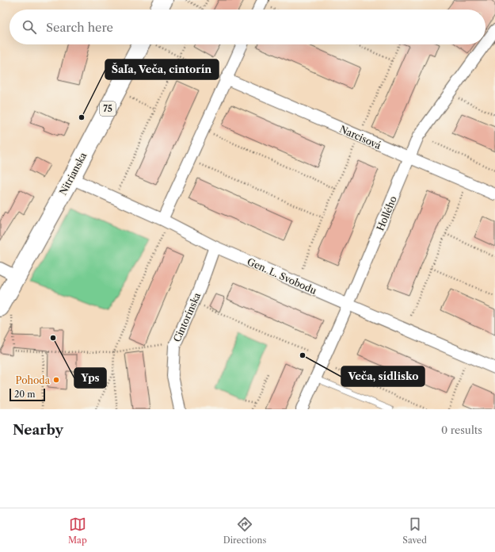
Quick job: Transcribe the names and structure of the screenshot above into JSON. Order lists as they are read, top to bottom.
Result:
{
  "streets": {
    "main road": ["75", "Nitrianska"],
    "street": [
      "Narcisová",
      "Hollého",
      "Gen. L. Svobodu",
      "Cintorínska"
    ]
  },
  "crossings": [
    ["Narcisová", "Hollého"],
    ["Nitrianska", "Gen. L. Svobodu"],
    ["Hollého", "Gen. L. Svobodu"],
    ["Gen. L. Svobodu", "Cintorínska"]
  ],
  "places": [
    "Šaľa, Veča, cintorín",
    "Yps",
    "Veča, sídlisko",
    "Pohoda"
  ],
  "scale_bar": "20 m",
  "page": {
    "search": "Search here",
    "scale": "20 m",
    "heading": ["Nearby", "0 results"],
    "nav": ["Map", "Directions", "Saved"]
  }
}
